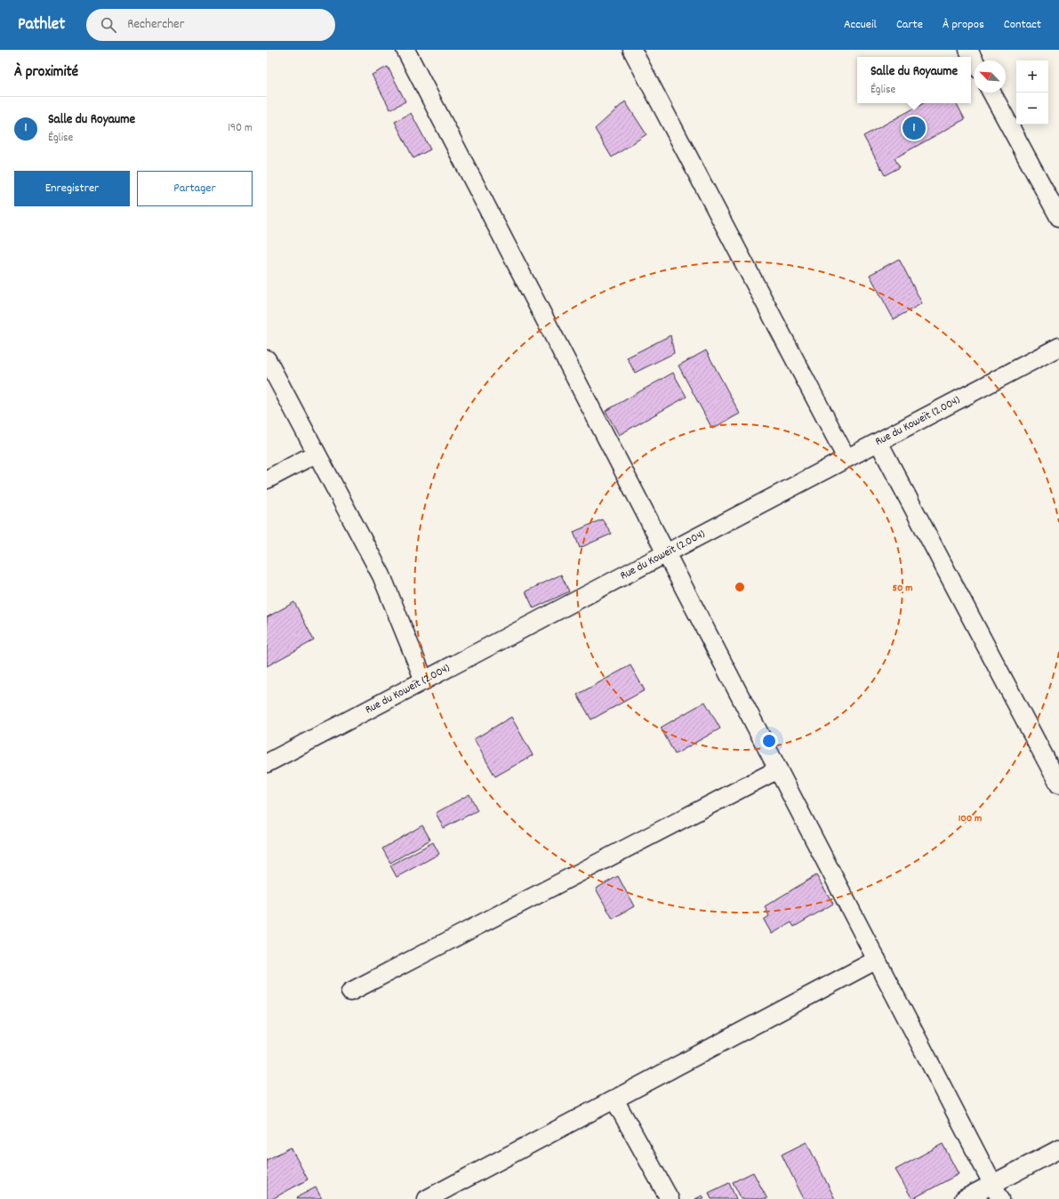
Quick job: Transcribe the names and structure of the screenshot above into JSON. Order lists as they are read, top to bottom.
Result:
{
  "streets": {
    "street": ["Rue du Koweït (2.004)"]
  },
  "north": "top left",
  "page": {
    "header": "Pathlet",
    "search": "Rechercher",
    "nav": [
      "Accueil",
      "Carte",
      "À propos",
      "Contact"
    ],
    "heading": "À proximité",
    "popup": ["Salle du Royaume", "Église"],
    "map_buttons": ["+", "−"],
    "list": [
      {
        "mark": "1",
        "name": "Salle du Royaume",
        "note": "Église",
        "value": "190 m"
      }
    ],
    "pins": "1",
    "buttons": ["Enregistrer", "Partager"]
  },
  "rings": ["50 m", "100 m"]
}
